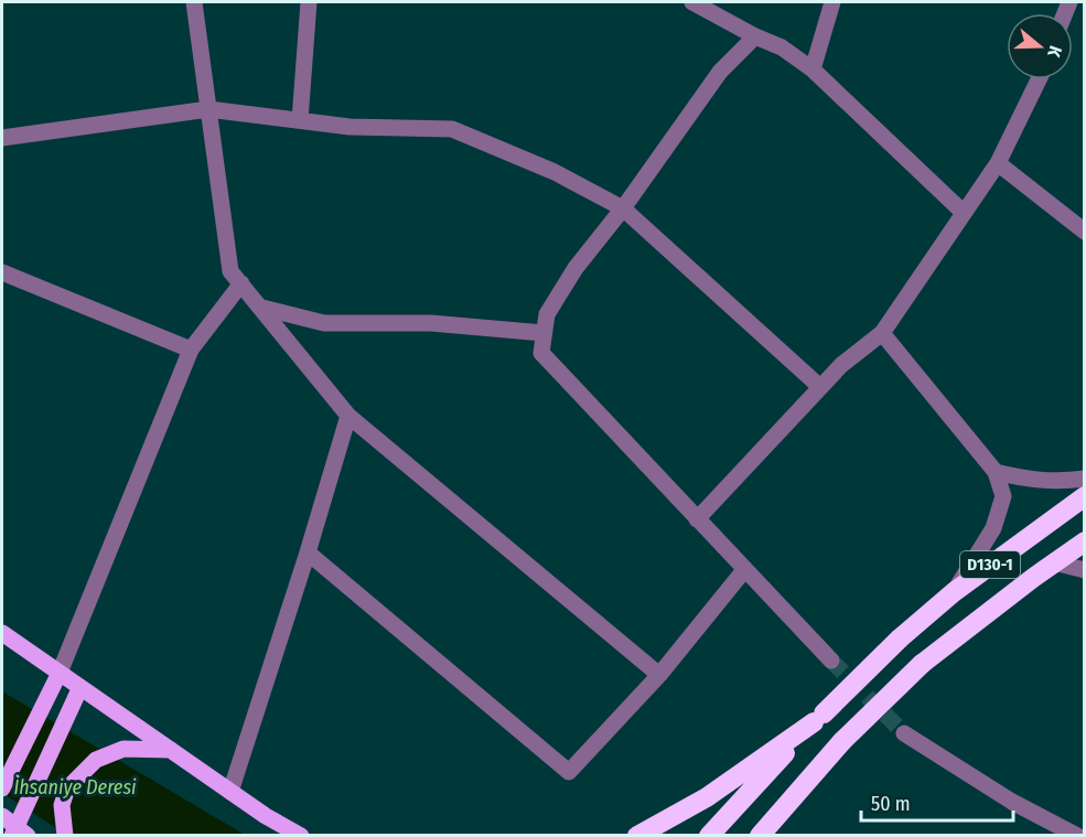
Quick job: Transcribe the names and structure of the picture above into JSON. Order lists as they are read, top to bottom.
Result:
{
  "streets": {
    "highway": ["D130-1"]
  },
  "water": ["İhsaniye Deresi"],
  "scale_bar": "50 m",
  "north": "right"
}
